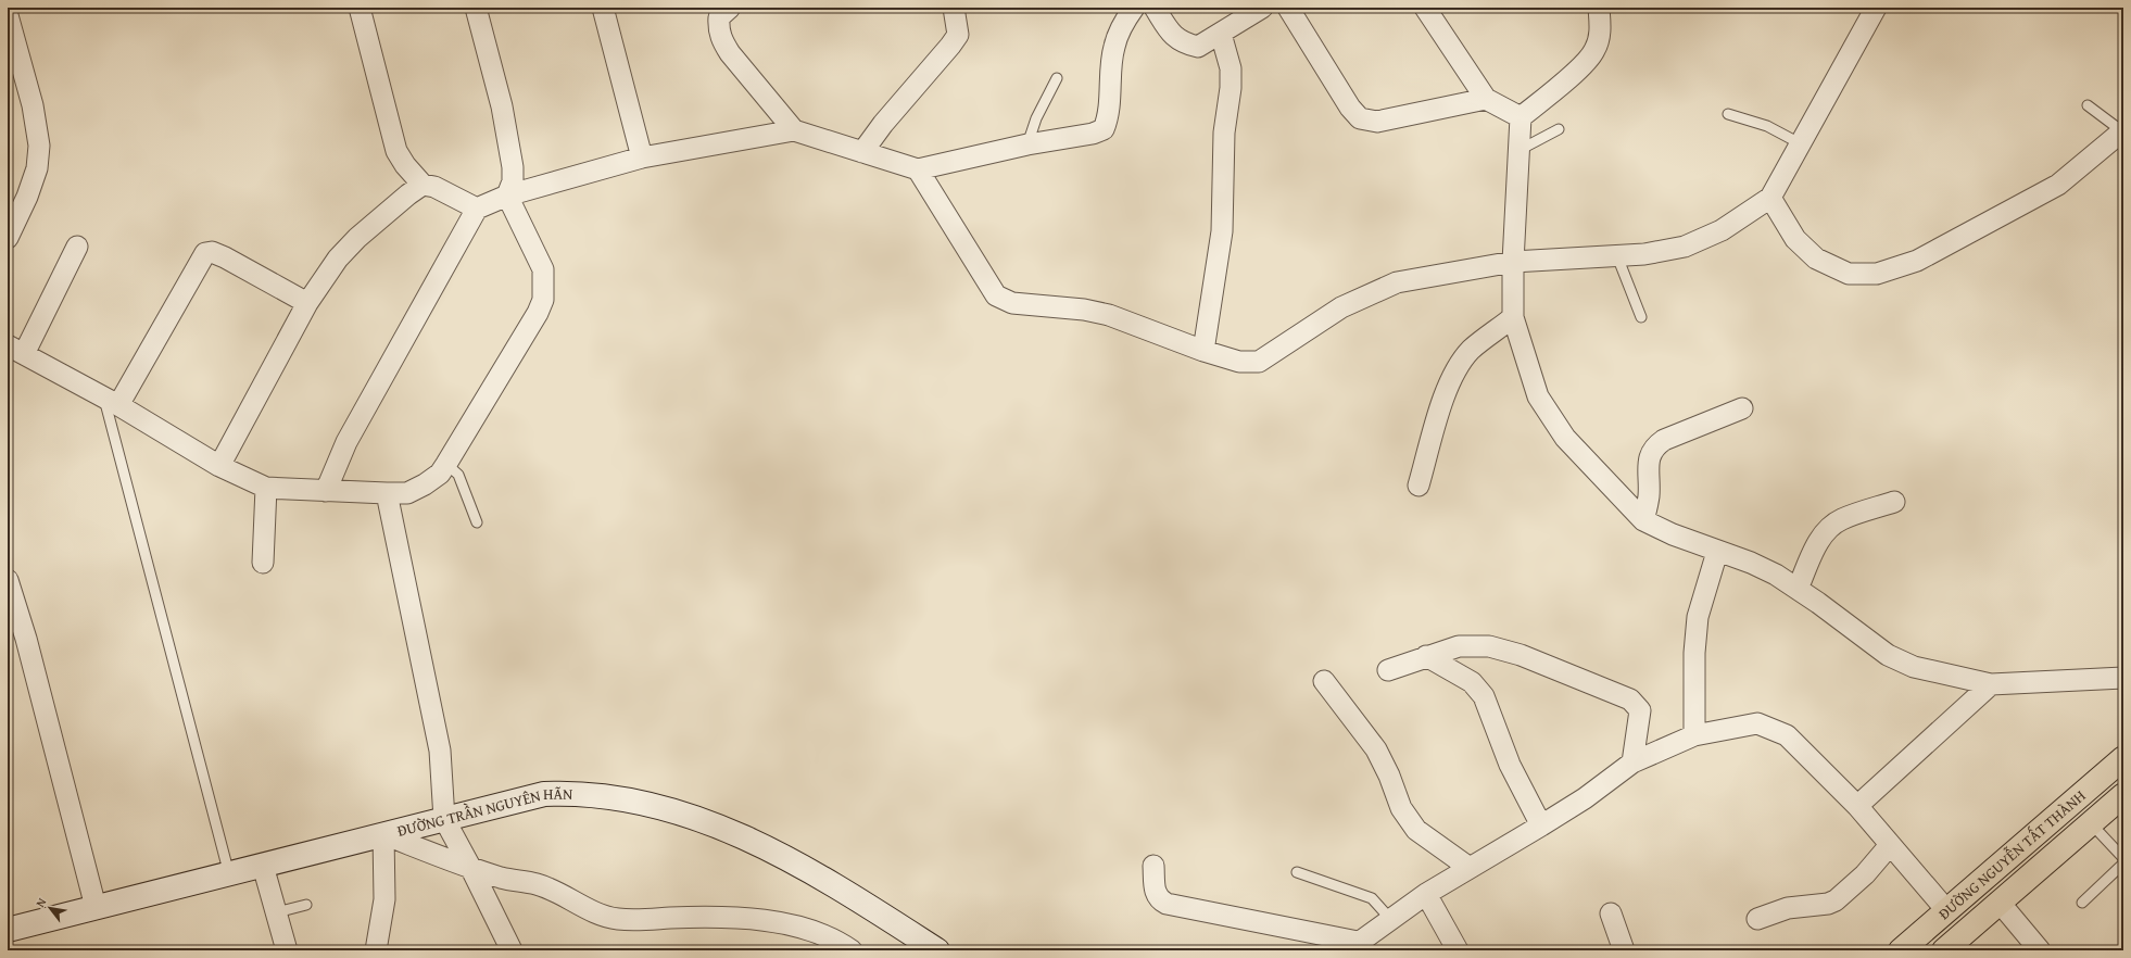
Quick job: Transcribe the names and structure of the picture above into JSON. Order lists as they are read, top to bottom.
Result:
{
  "streets": {
    "main road": ["ĐƯỜNG NGUYỄN TẤT THÀNH"],
    "street": ["ĐƯỜNG TRẦN NGUYÊN HÃN"]
  },
  "north": "top left"
}
